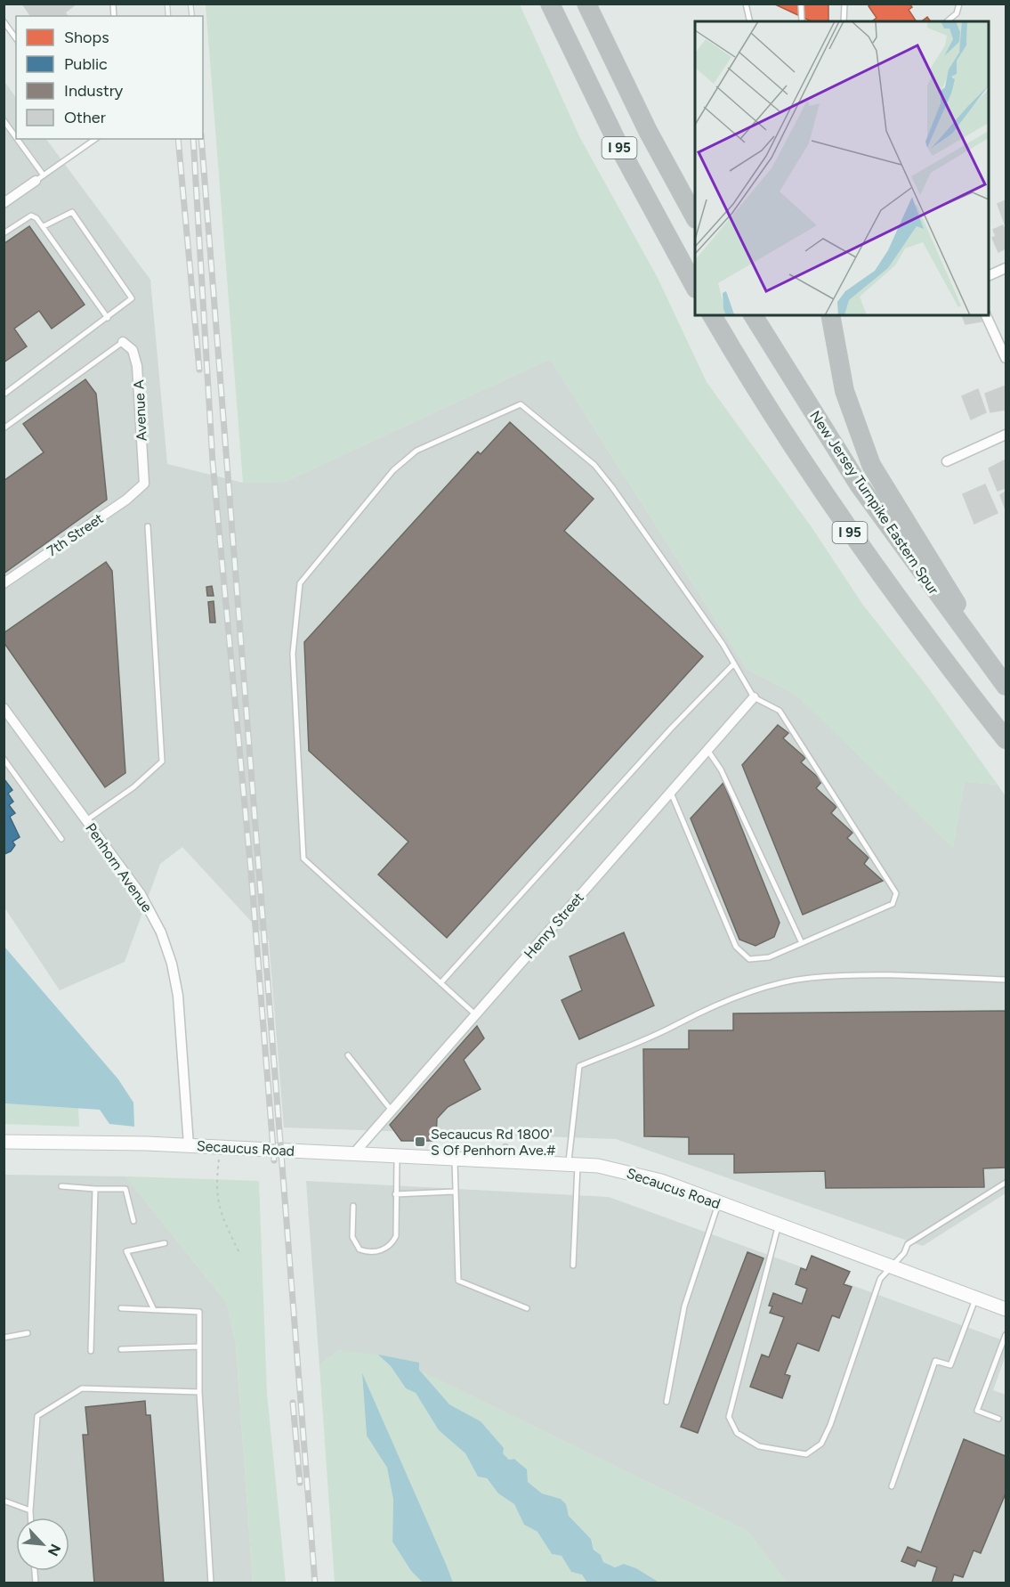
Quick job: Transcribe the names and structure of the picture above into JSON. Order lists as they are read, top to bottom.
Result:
{
  "streets": {
    "highway": ["I 95", "New Jersey Turnpike Eastern Spur"],
    "main road": ["Secaucus Road"],
    "street": [
      "Avenue A",
      "7th Street",
      "Penhorn Avenue",
      "Henry Street"
    ]
  },
  "crossings": [
    ["Avenue A", "7th Street"],
    ["Penhorn Avenue", "Secaucus Road"],
    ["Henry Street", "Secaucus Road"]
  ],
  "places": {
    "transit": ["Secaucus Rd 1800' S Of Penhorn Ave.#"]
  },
  "legend": [
    "Shops",
    "Public",
    "Industry",
    "Other"
  ],
  "north": "bottom right"
}
